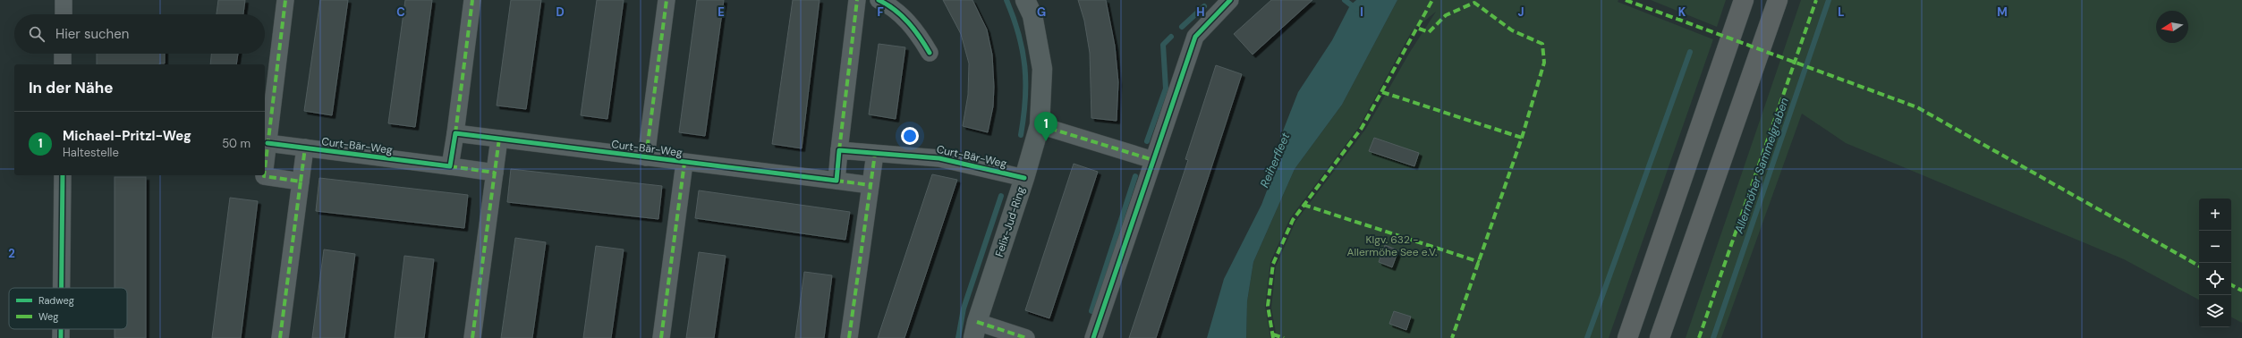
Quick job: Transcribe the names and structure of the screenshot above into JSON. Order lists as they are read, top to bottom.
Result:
{
  "streets": {
    "street": ["Curt-Bär-Weg", "Felix-Jud-Ring"]
  },
  "crossings": [
    ["Curt-Bär-Weg", "Felix-Jud-Ring"]
  ],
  "water": ["Reiherfleet", "Allermöher Sammelgraben"],
  "parks": ["Klgv. 632 - Allermöhe See e.V."],
  "legend": ["Radweg", "Weg"],
  "north": "left",
  "page": {
    "search": "Hier suchen",
    "heading": "In der Nähe",
    "list": [
      {
        "mark": "1",
        "name": "Michael-Pritzl-Weg",
        "note": "Haltestelle",
        "value": "50 m"
      }
    ],
    "pins": "1",
    "map_buttons": ["+", "−"]
  },
  "grid": {
    "columns": [
      "C",
      "D",
      "E",
      "F",
      "G",
      "H",
      "I",
      "J",
      "K",
      "L",
      "M"
    ],
    "rows": ["2"]
  }
}
